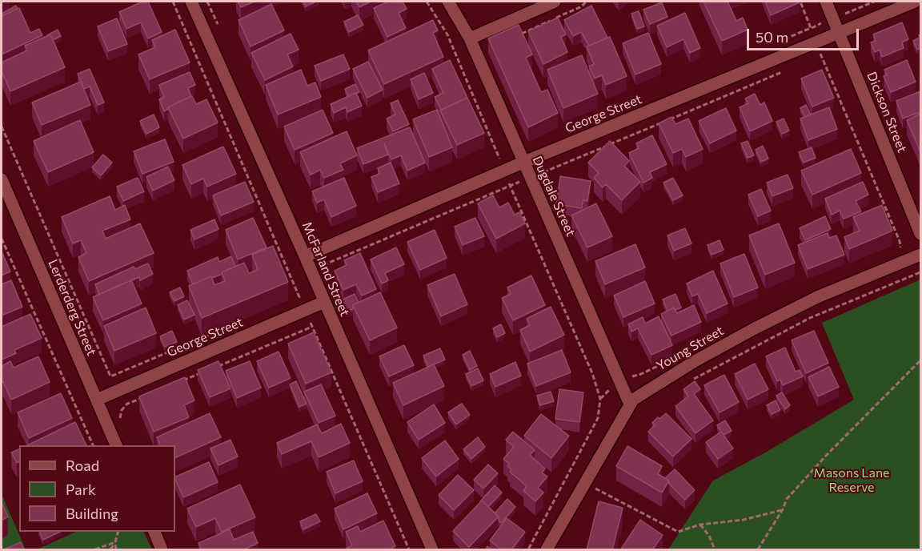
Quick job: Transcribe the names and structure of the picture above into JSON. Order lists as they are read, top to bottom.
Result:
{
  "streets": {
    "street": [
      "Dickson Street",
      "George Street",
      "Dugdale Street",
      "McFarland Street",
      "Lerderderg Street",
      "Young Street"
    ]
  },
  "crossings": [
    ["Dickson Street", "George Street"],
    ["George Street", "Dugdale Street"],
    ["George Street", "McFarland Street"],
    ["George Street", "Lerderderg Street"],
    ["Dugdale Street", "Young Street"]
  ],
  "parks": ["Masons Lane Reserve"],
  "legend": ["Road", "Park", "Building"],
  "scale_bar": "50 m"
}
